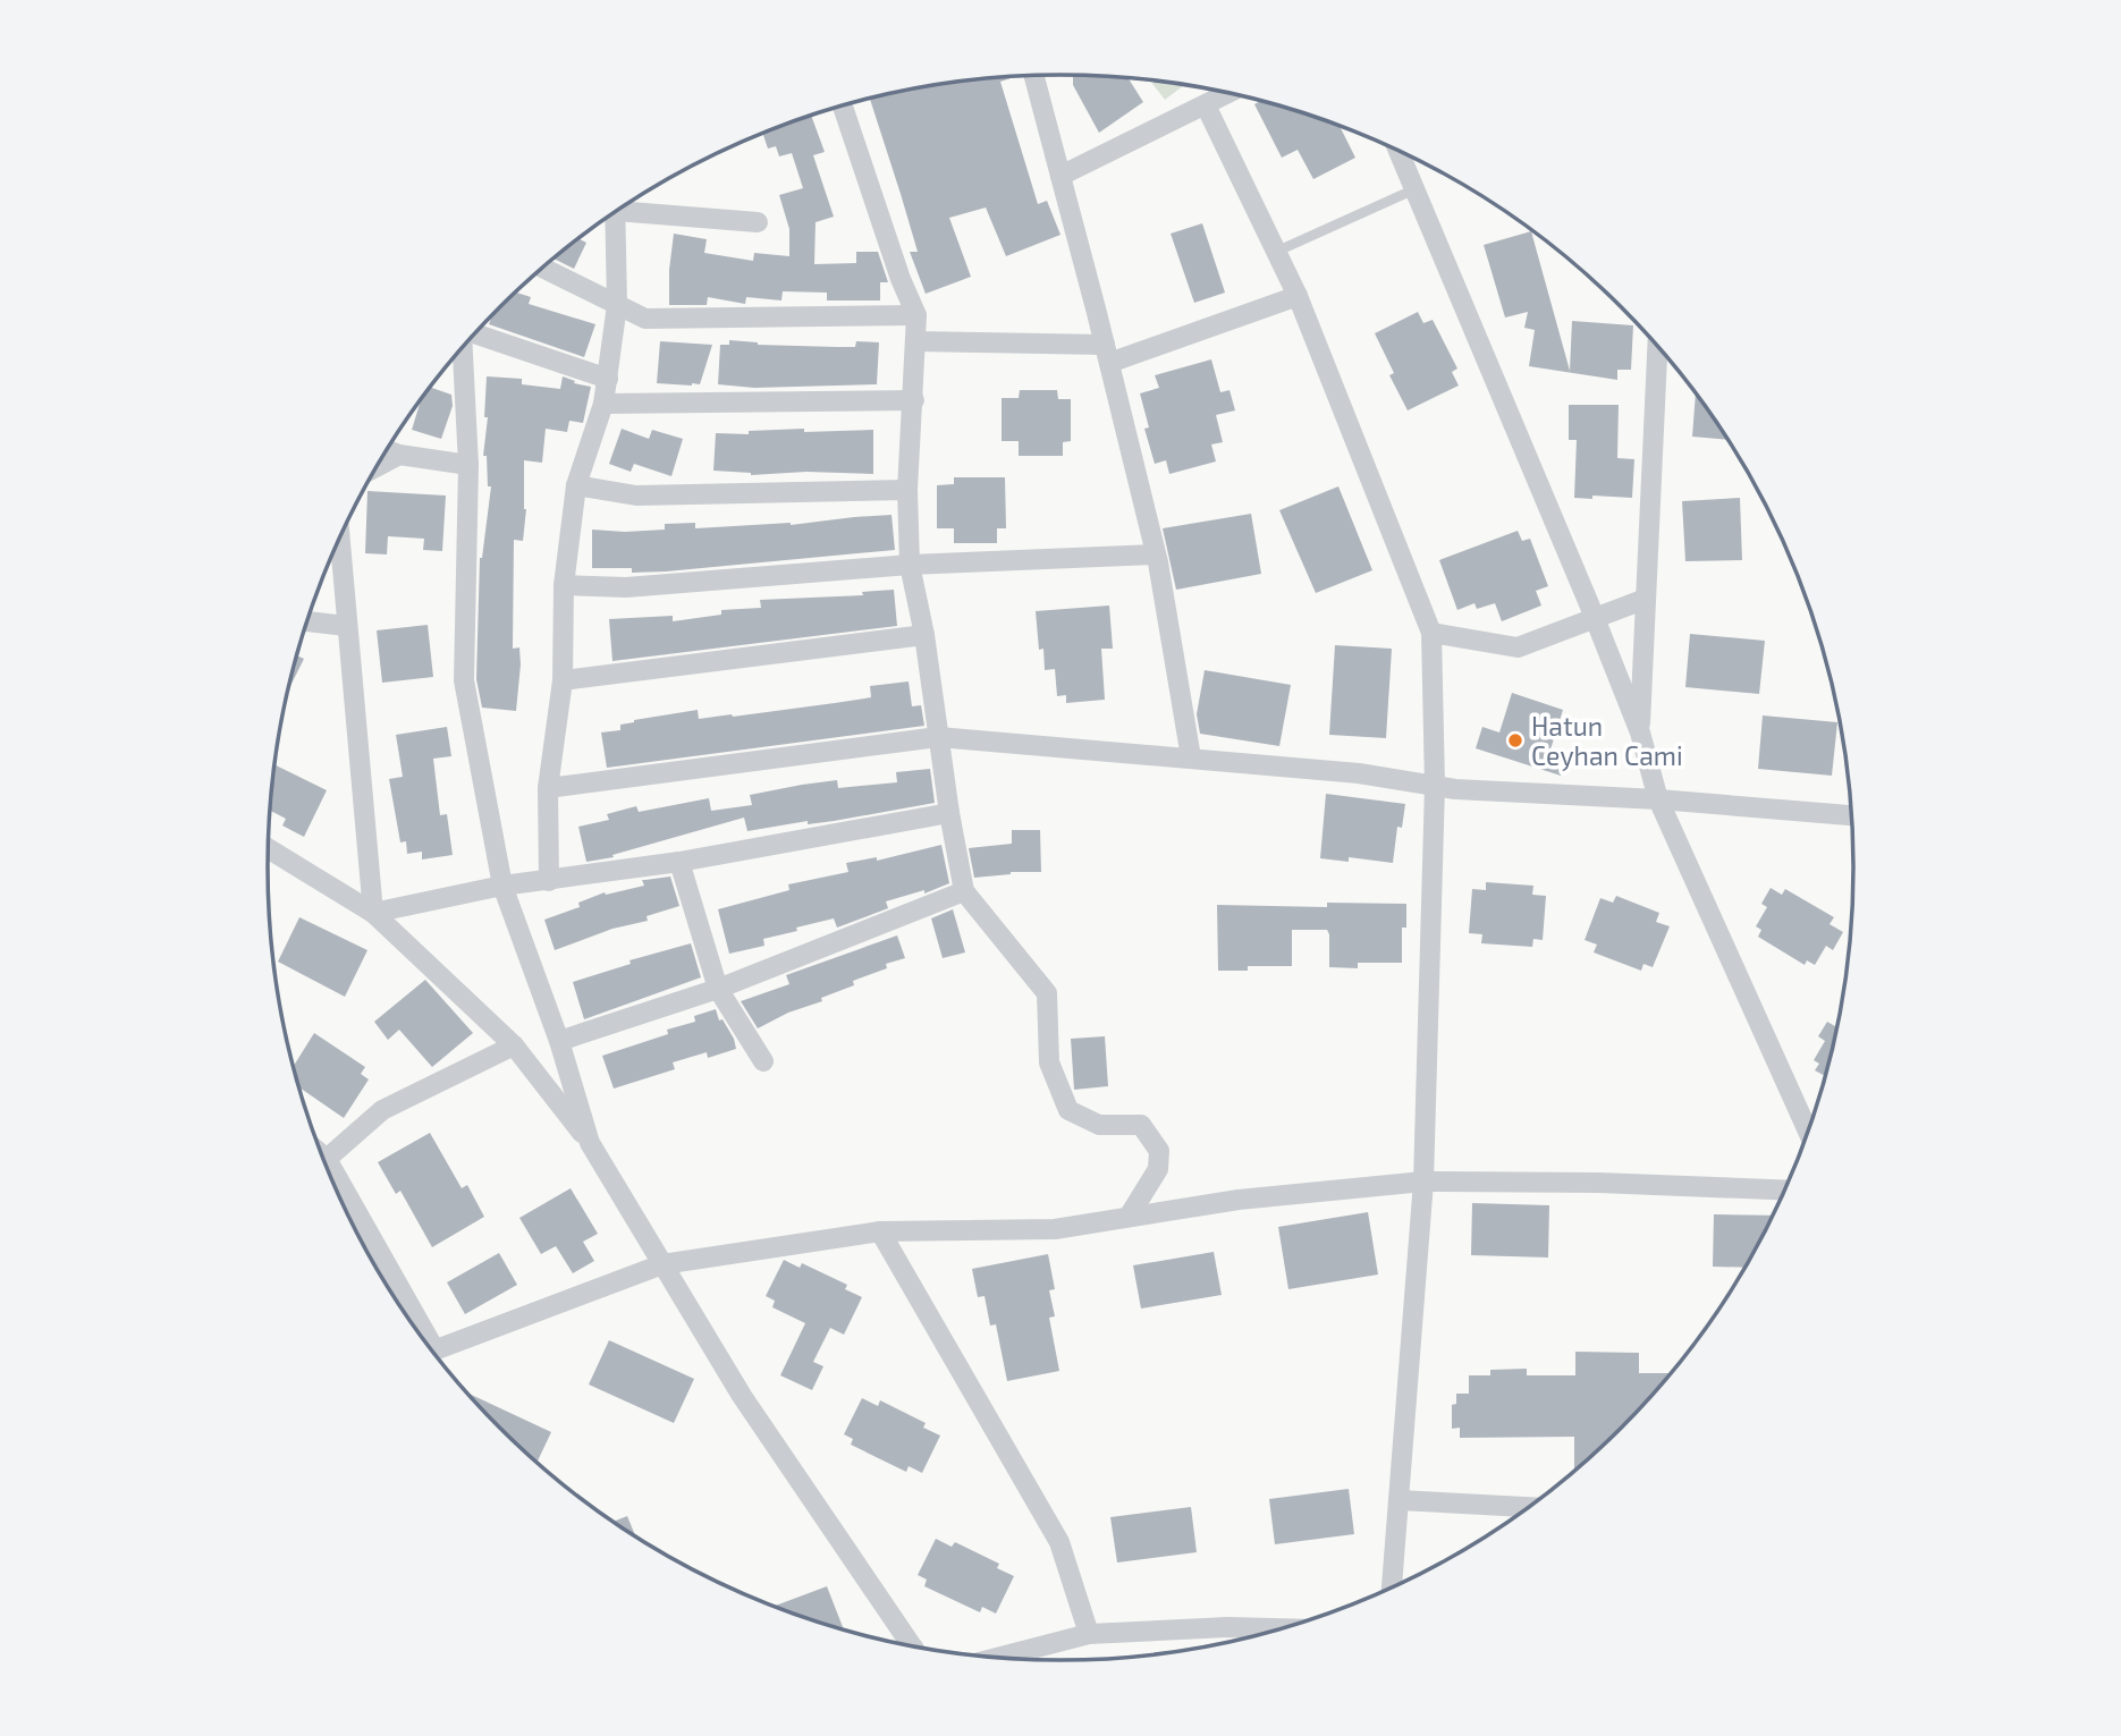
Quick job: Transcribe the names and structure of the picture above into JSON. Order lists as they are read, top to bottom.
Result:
{
  "places": ["Hatun Ceyhan Cami"]
}
